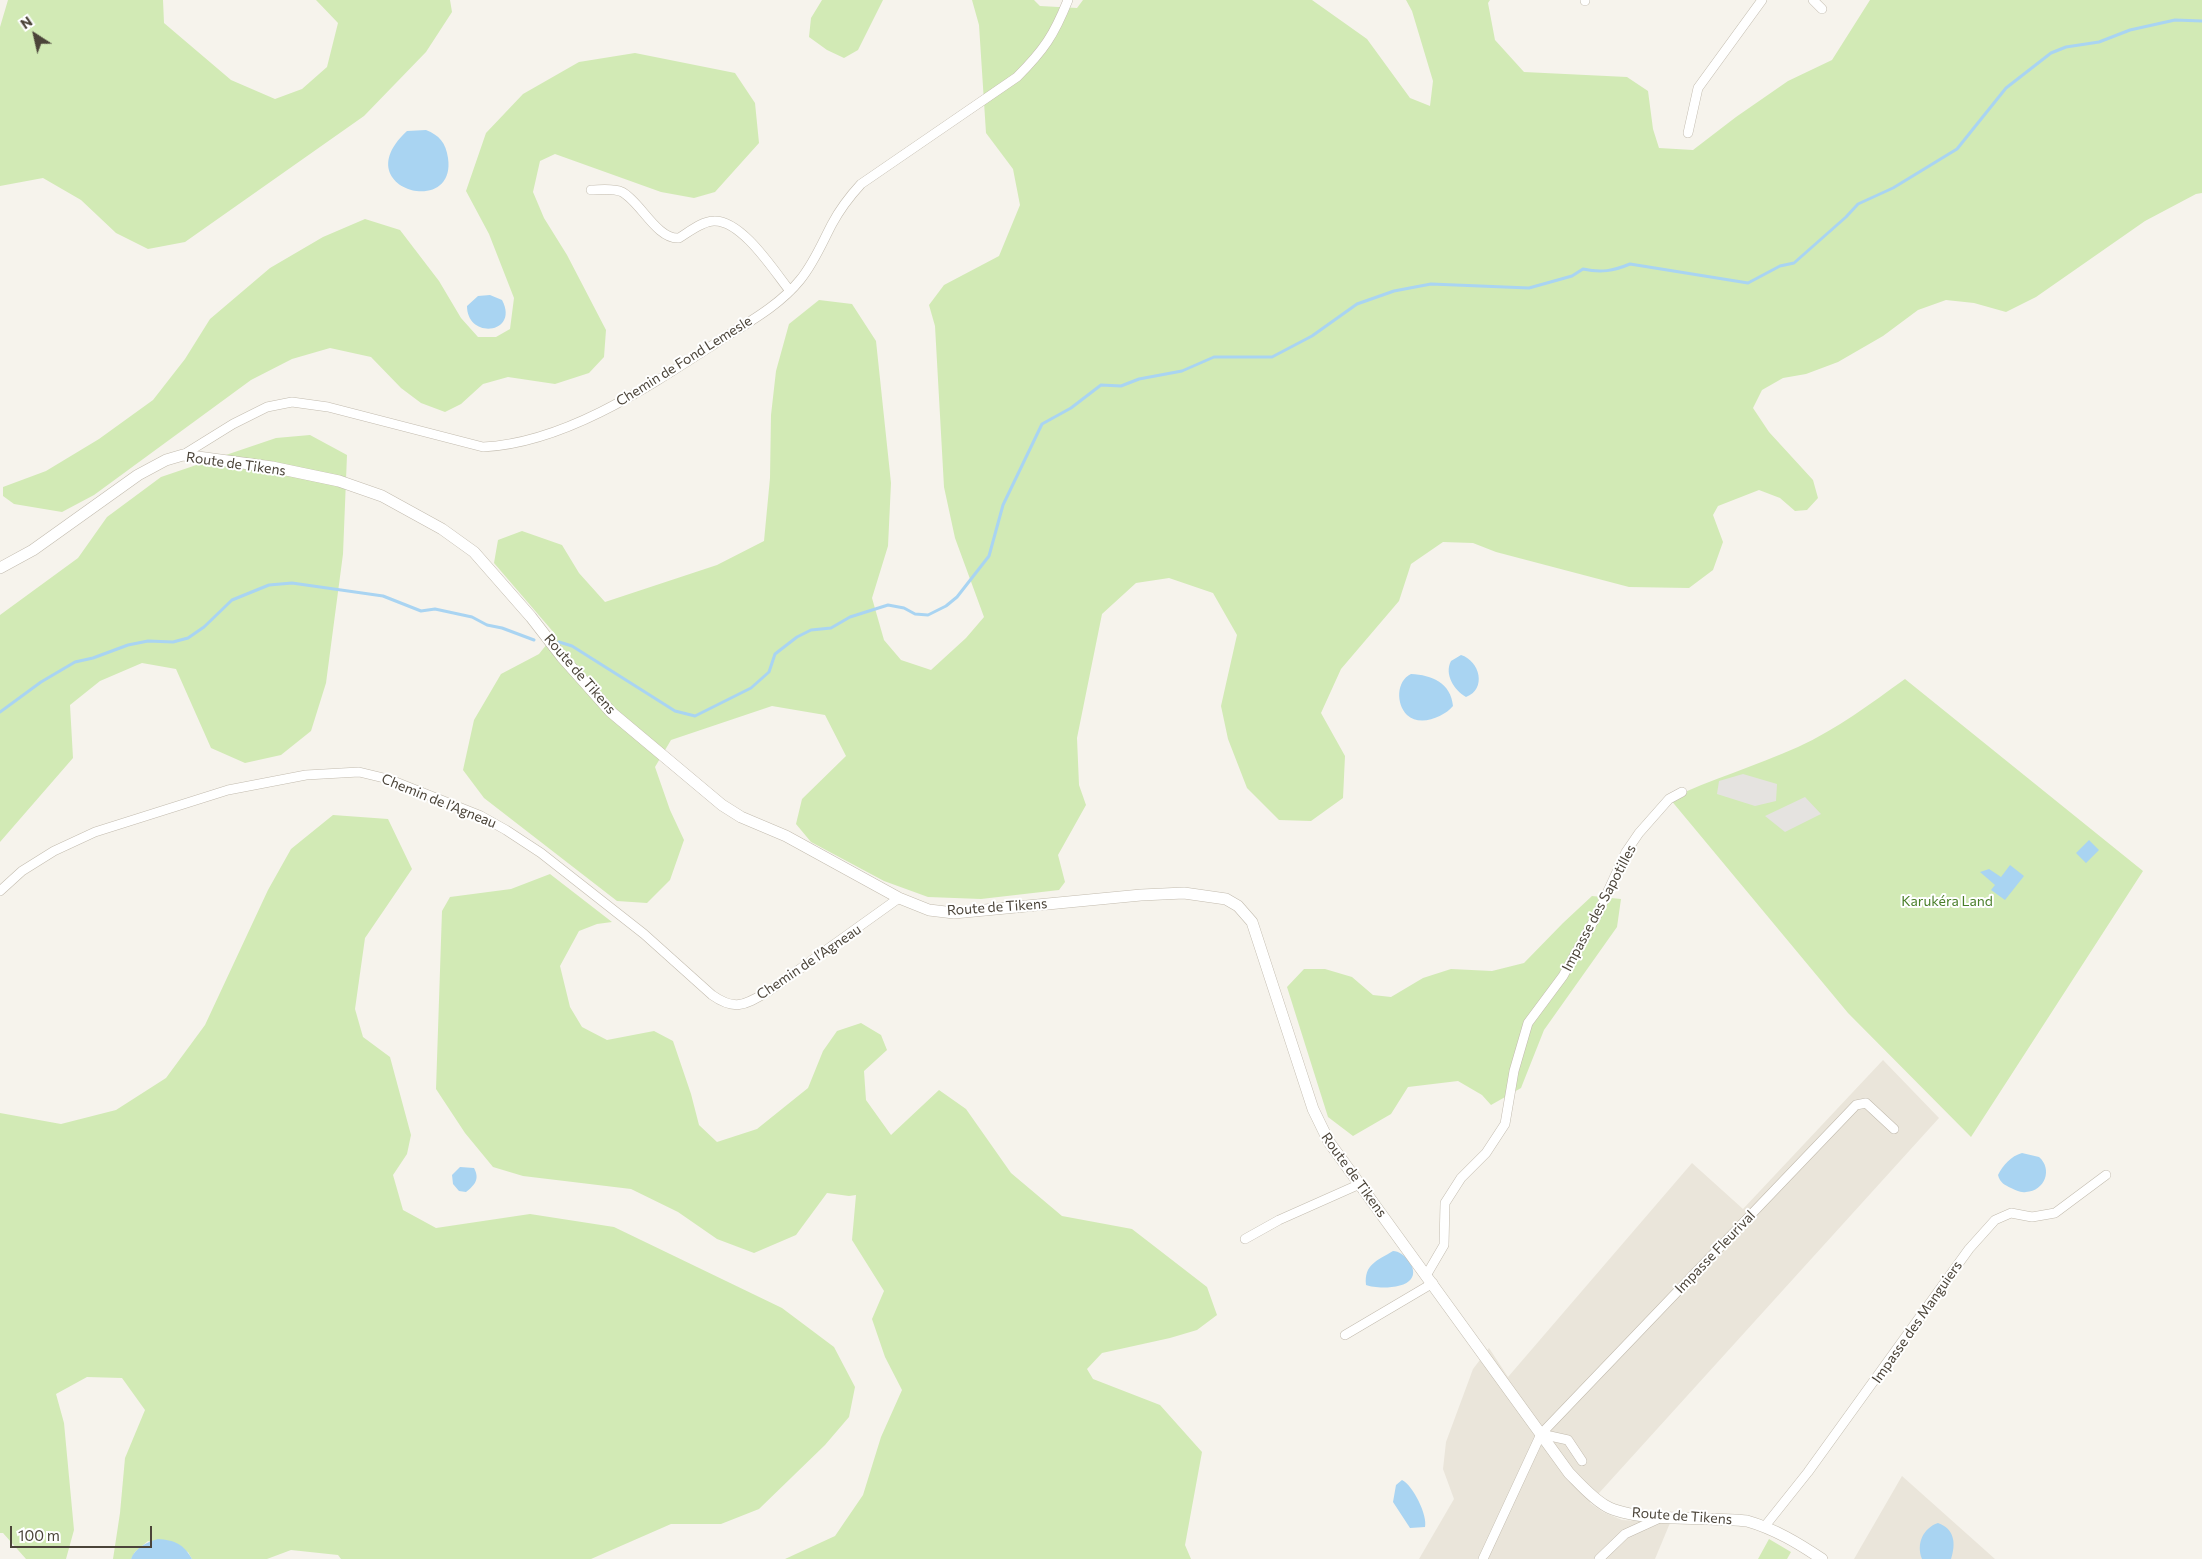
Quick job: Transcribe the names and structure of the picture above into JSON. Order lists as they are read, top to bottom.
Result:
{
  "streets": {
    "street": [
      "Chemin de Fond Lemesle",
      "Route de Tikens",
      "Chemin de l’Agneau",
      "Impasse des Sapotilles",
      "Impasse Fleurival",
      "Impasse des Manguiers"
    ]
  },
  "crossings": [
    ["Chemin de Fond Lemesle", "Route de Tikens"],
    ["Route de Tikens", "Chemin de l’Agneau"],
    ["Route de Tikens", "Impasse des Sapotilles"],
    ["Route de Tikens", "Impasse Fleurival"],
    ["Route de Tikens", "Impasse des Manguiers"]
  ],
  "parks": ["Karukéra Land"],
  "scale_bar": "100 m",
  "north": "top left"
}
